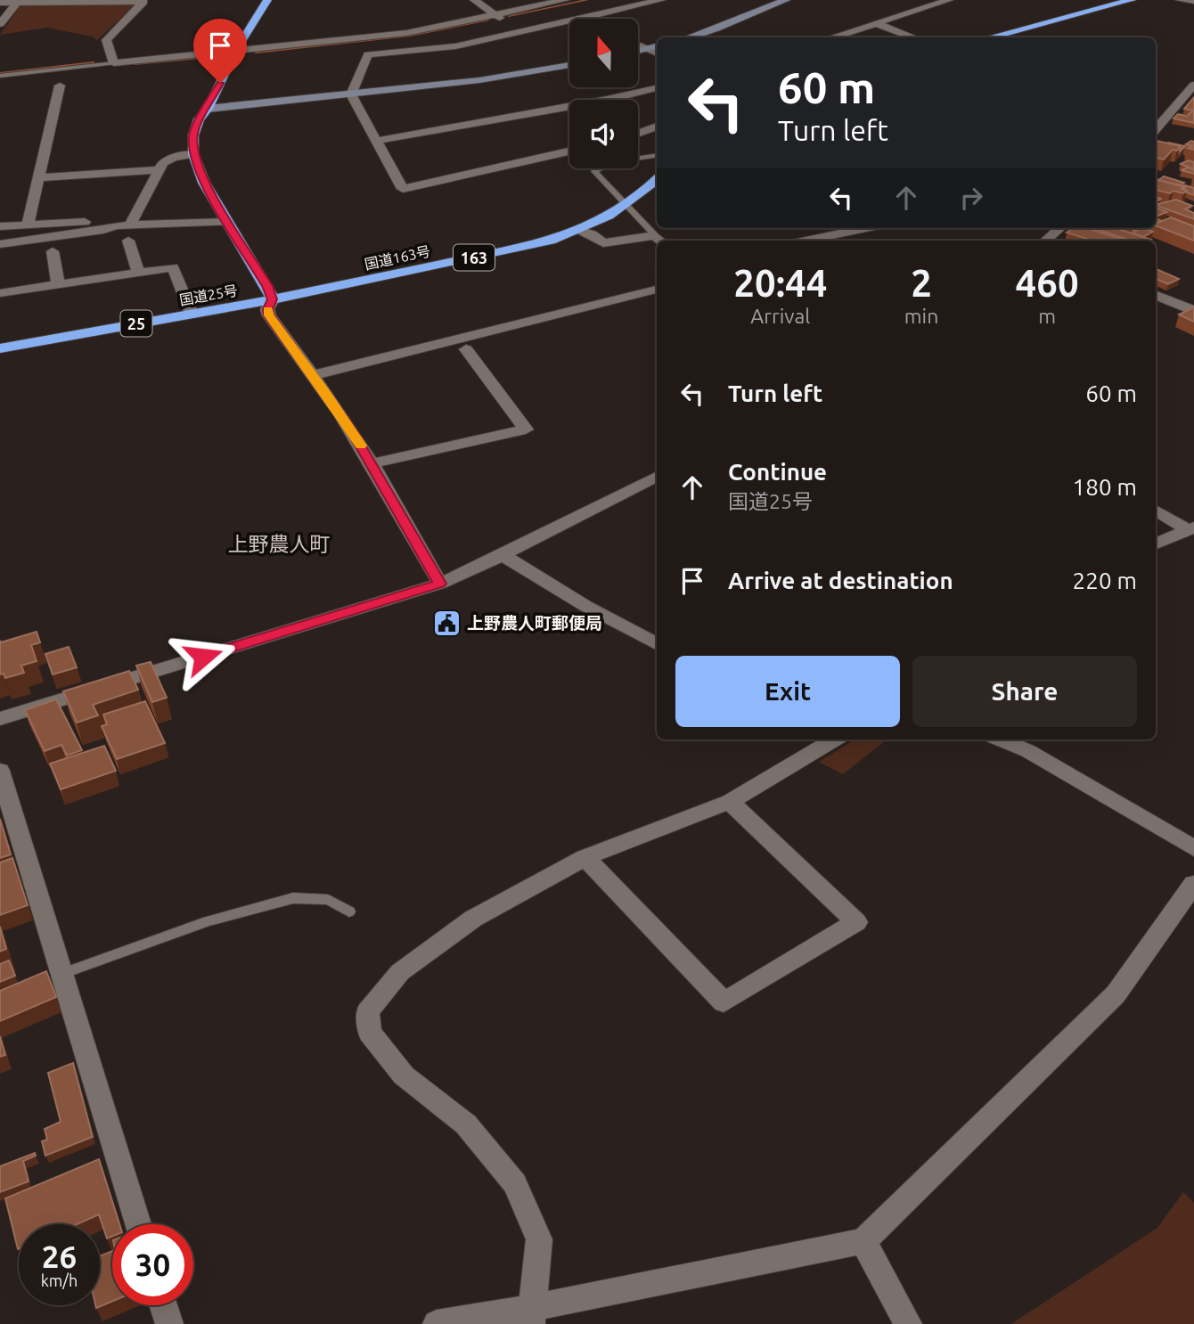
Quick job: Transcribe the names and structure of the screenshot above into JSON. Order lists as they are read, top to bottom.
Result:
{
  "streets": {
    "highway": [
      "国道163号",
      "163",
      "国道25号",
      "25"
    ]
  },
  "crossings": [
    ["国道163号", "国道25号"]
  ],
  "districts": ["上野農人町"],
  "places": {
    "public building": ["上野農人町郵便局"]
  },
  "north": "top",
  "page": {
    "turn": ["60 m", "Turn left"],
    "eta": [
      "20:44",
      "Arrival",
      "2",
      "min",
      "460",
      "m"
    ],
    "list": [
      {
        "name": "Turn left",
        "value": "60 m"
      },
      {
        "name": "Continue",
        "note": "国道25号",
        "value": "180 m"
      },
      {
        "name": "Arrive at destination",
        "value": "220 m"
      }
    ],
    "buttons": ["Exit", "Share"],
    "speed": "26 km/h",
    "limit": "30"
  }
}
